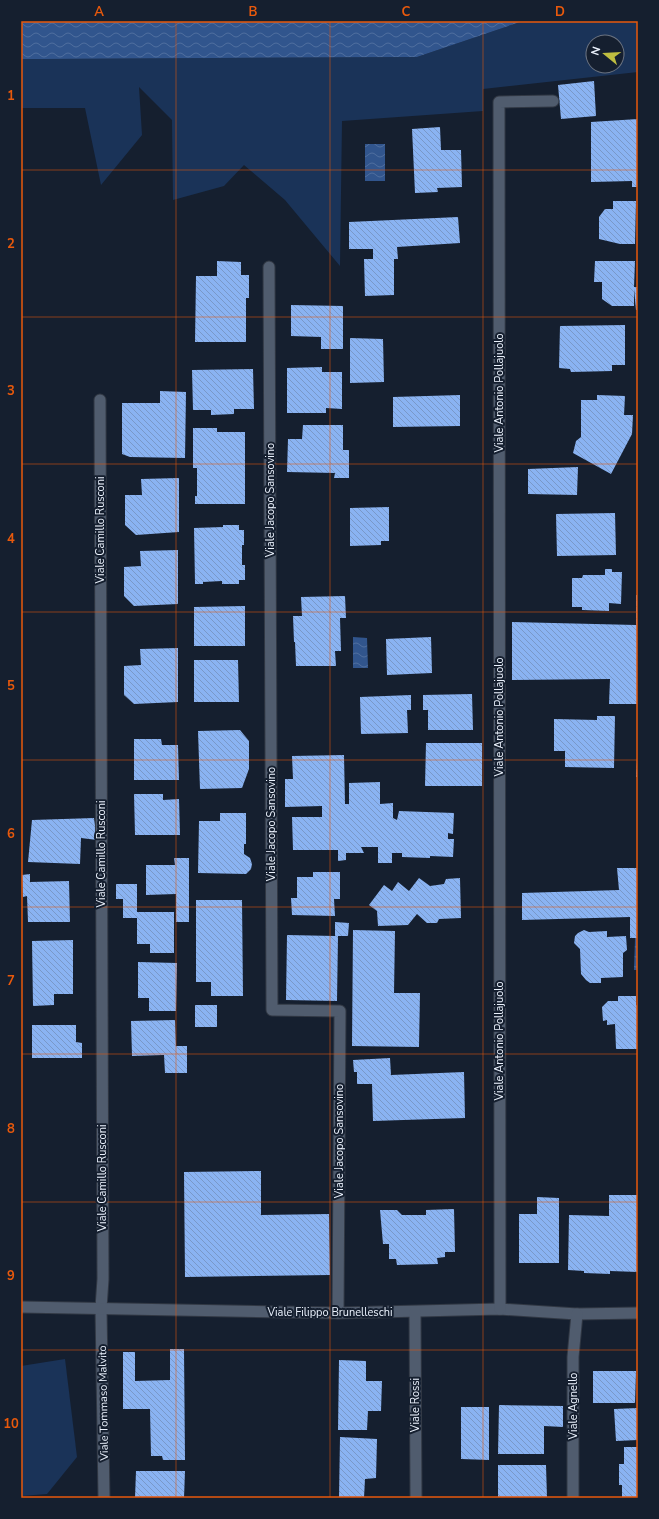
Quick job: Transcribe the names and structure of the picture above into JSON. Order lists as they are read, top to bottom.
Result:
{
  "streets": {
    "street": [
      "Viale Antonio Pollajuolo",
      "Viale Jacopo Sansovino",
      "Viale Camillo Rusconi",
      "Viale Filippo Brunelleschi",
      "Viale Tommaso Malvito",
      "Viale Rossi",
      "Viale Agnello"
    ]
  },
  "crossings": [
    ["Viale Antonio Pollajuolo", "Viale Filippo Brunelleschi"],
    ["Viale Jacopo Sansovino", "Viale Filippo Brunelleschi"],
    ["Viale Camillo Rusconi", "Viale Filippo Brunelleschi"],
    ["Viale Camillo Rusconi", "Viale Tommaso Malvito"],
    ["Viale Filippo Brunelleschi", "Viale Tommaso Malvito"],
    ["Viale Filippo Brunelleschi", "Viale Rossi"],
    ["Viale Filippo Brunelleschi", "Viale Agnello"]
  ],
  "north": "left",
  "grid": {
    "columns": [
      "A",
      "B",
      "C",
      "D"
    ],
    "rows": [
      "1",
      "2",
      "3",
      "4",
      "5",
      "6",
      "7",
      "8",
      "9",
      "10"
    ]
  }
}
